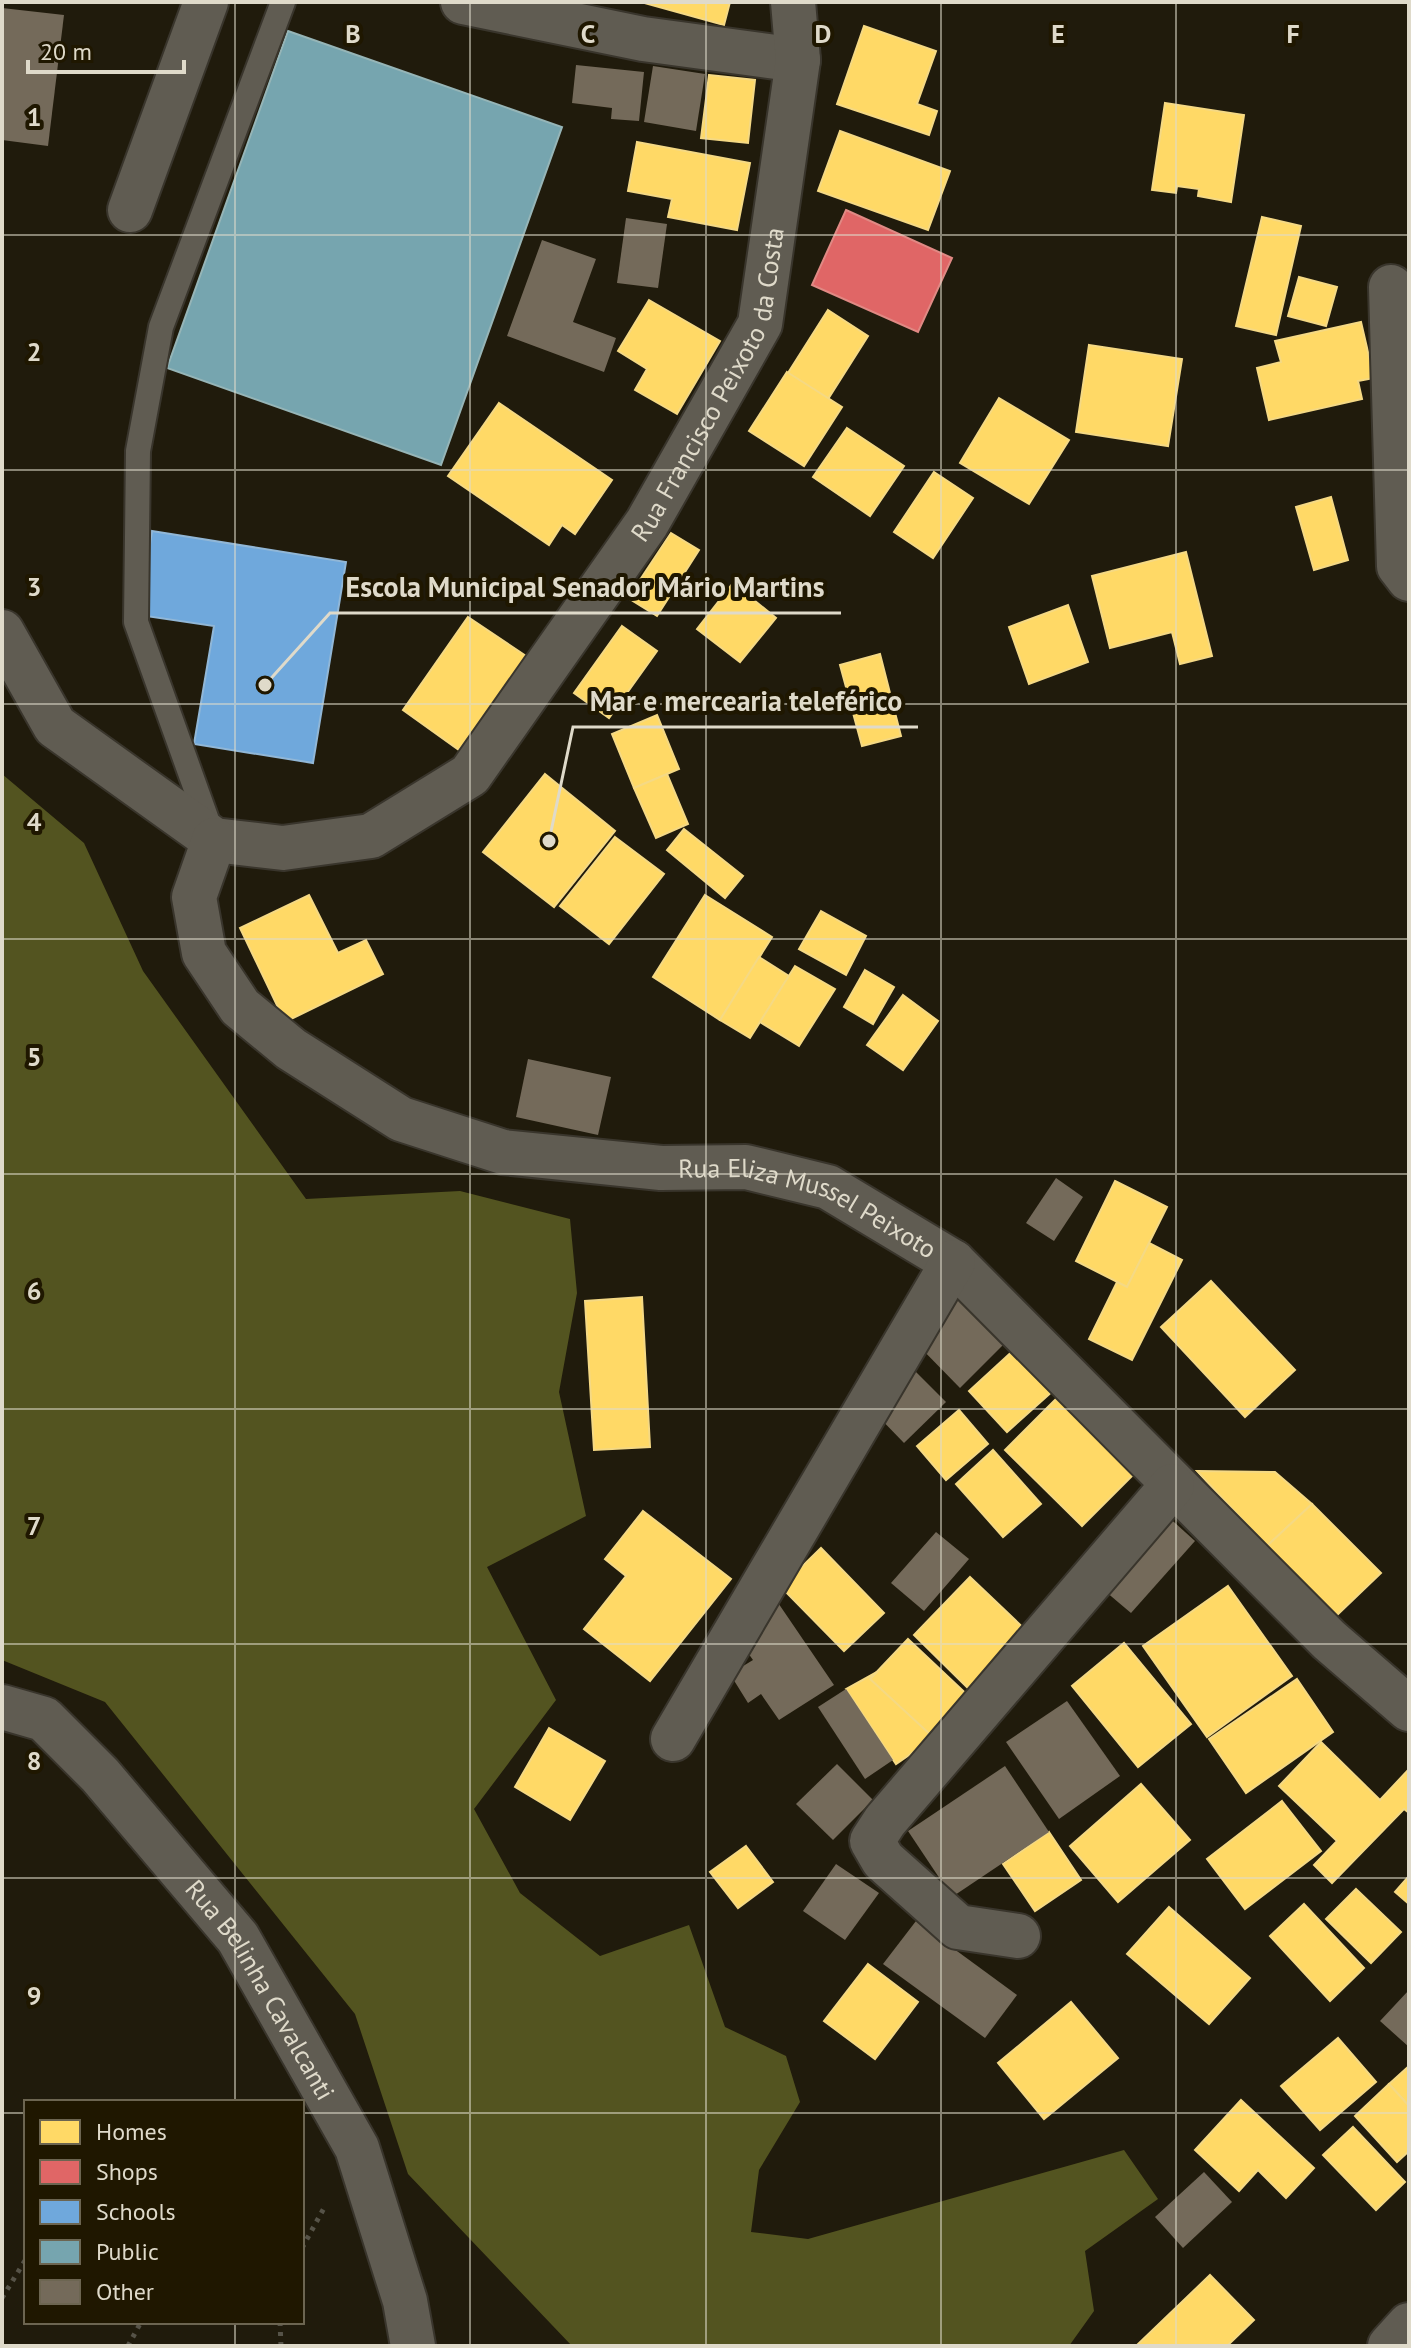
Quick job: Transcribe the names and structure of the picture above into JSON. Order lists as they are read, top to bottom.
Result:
{
  "streets": {
    "street": ["Rua Francisco Peixoto da Costa", "Rua Eliza Mussel Peixoto", "Rua Belinha Cavalcanti"]
  },
  "crossings": [
    ["Rua Francisco Peixoto da Costa", "Rua Eliza Mussel Peixoto"]
  ],
  "places": ["Escola Municipal Senador Mário Martins", "Mar e mercearia teleférico"],
  "legend": [
    "Homes",
    "Shops",
    "Schools",
    "Public",
    "Other"
  ],
  "scale_bar": "20 m",
  "grid": {
    "columns": [
      "B",
      "C",
      "D",
      "E",
      "F"
    ],
    "rows": [
      "1",
      "2",
      "3",
      "4",
      "5",
      "6",
      "7",
      "8",
      "9"
    ]
  }
}
